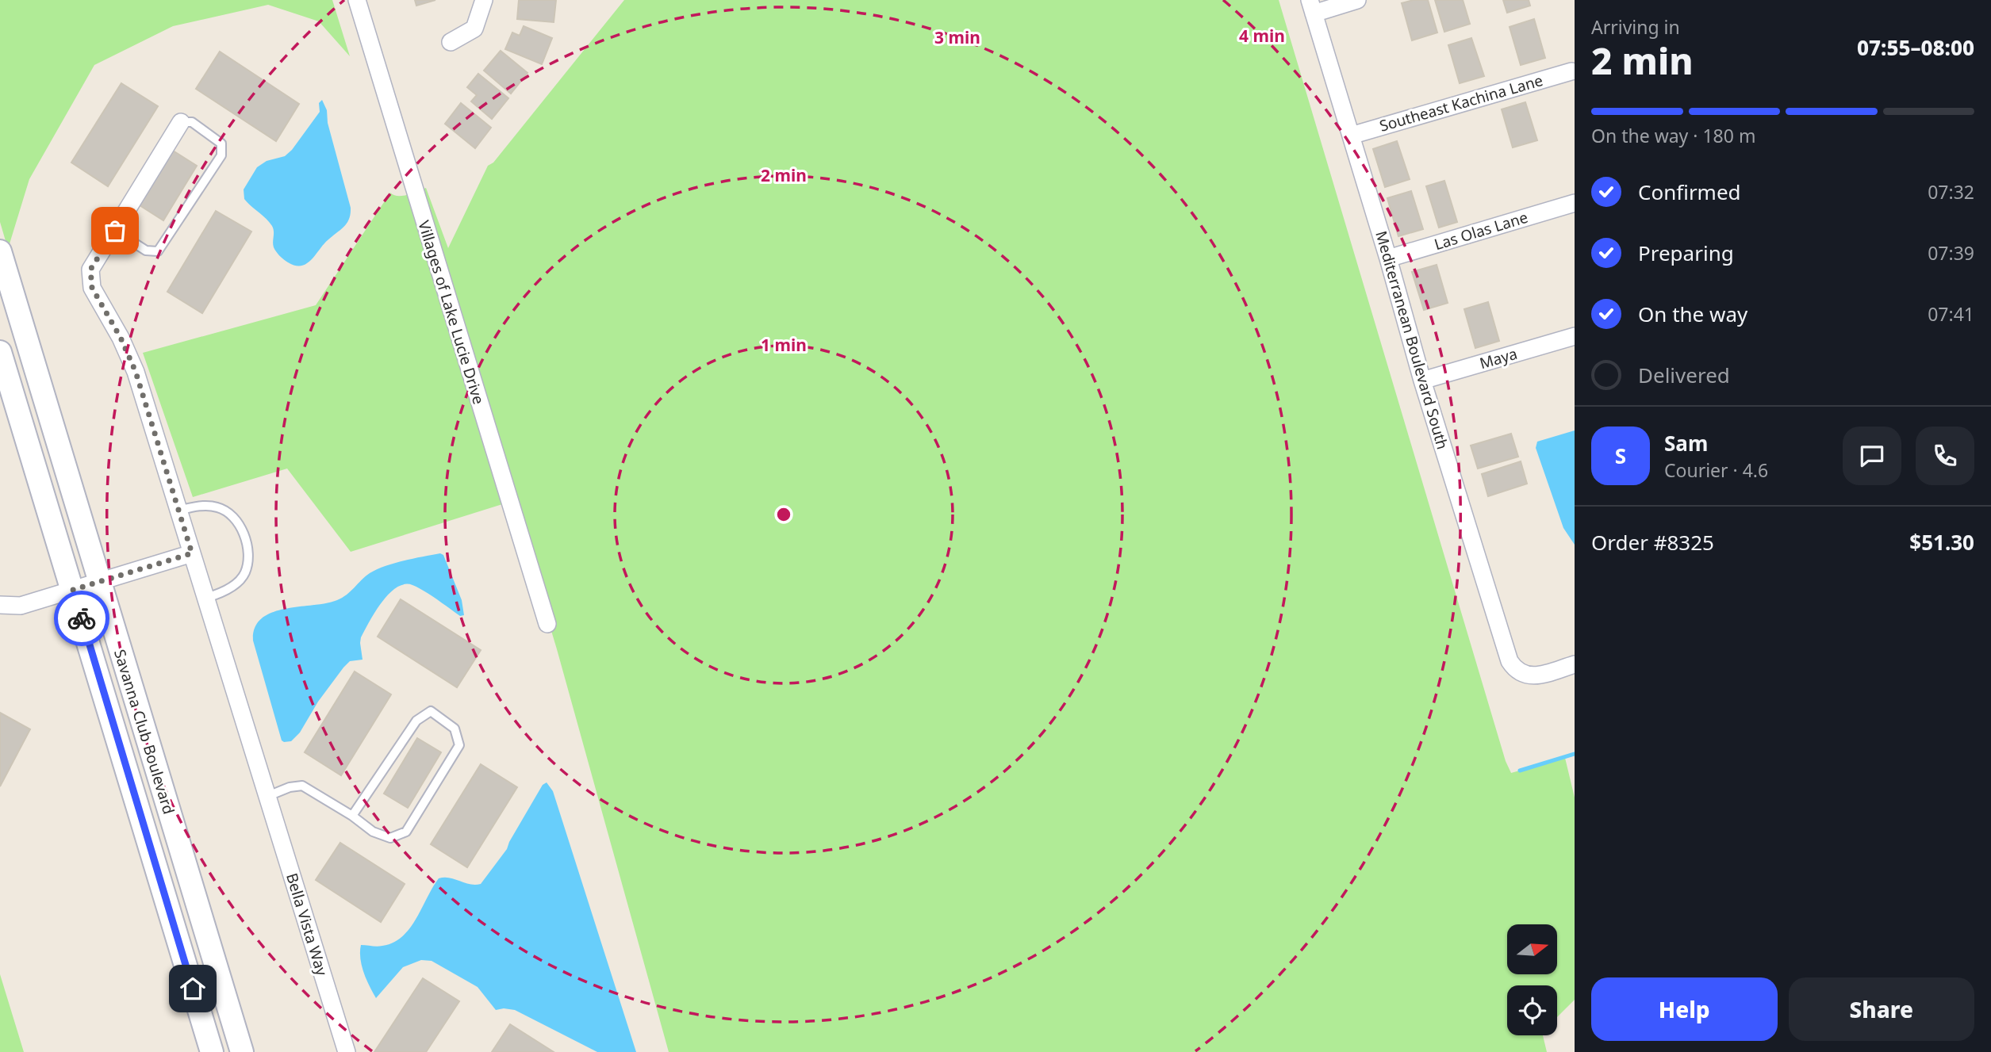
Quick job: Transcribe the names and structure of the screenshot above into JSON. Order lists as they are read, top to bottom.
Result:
{
  "streets": {
    "street": [
      "Southeast Kachina Lane",
      "Las Olas Lane",
      "Villages of Lake Lucie Drive",
      "Mediterranean Boulevard South",
      "Maya",
      "Savanna Club Boulevard",
      "Bella Vista Way"
    ]
  },
  "crossings": [
    ["Southeast Kachina Lane", "Mediterranean Boulevard South"],
    ["Las Olas Lane", "Mediterranean Boulevard South"],
    ["Mediterranean Boulevard South", "Maya"]
  ],
  "north": "right",
  "page": {
    "heading": ["2 min", "Arriving in", "07:55–08:00"],
    "panel": [
      "Sam",
      "Courier · 4.6",
      "Order #8325",
      "$51.30"
    ],
    "bar": "On the way · 180 m",
    "list": [
      ["Confirmed", "07:32"],
      ["Preparing", "07:39"],
      ["On the way", "07:41"],
      "Delivered"
    ],
    "round": "S",
    "buttons": ["Help", "Share"]
  },
  "rings": [
    "4 min",
    "3 min",
    "2 min",
    "1 min"
  ]
}
